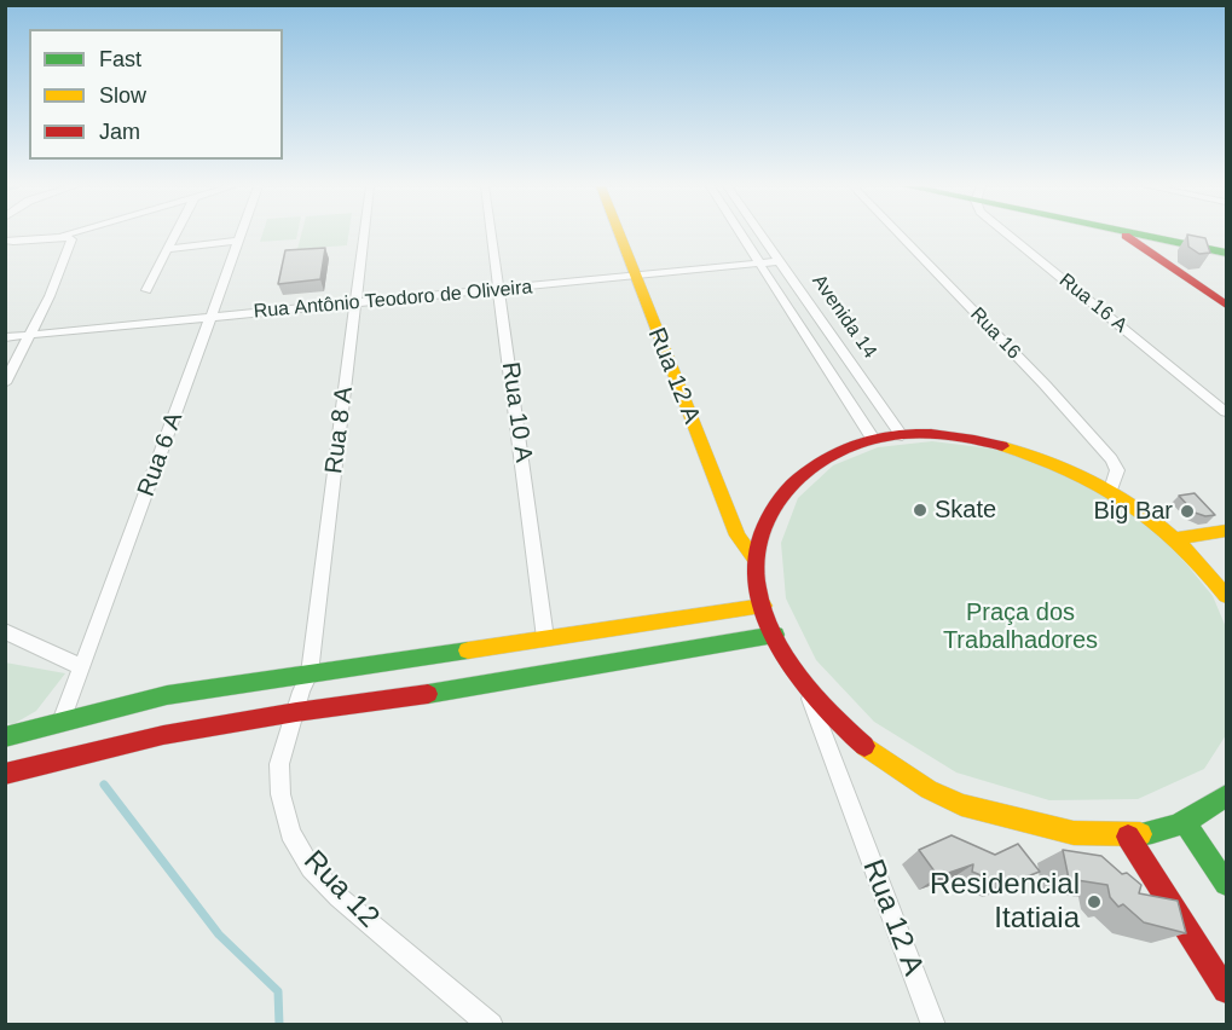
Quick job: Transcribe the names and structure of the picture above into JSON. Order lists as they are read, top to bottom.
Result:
{
  "streets": {
    "main road": ["Rua 12 A"],
    "street": [
      "Rua Antônio Teodoro de Oliveira",
      "Rua 16 A",
      "Avenida 14",
      "Rua 16",
      "Rua 10 A",
      "Rua 8 A",
      "Rua 6 A",
      "Rua 12"
    ]
  },
  "crossings": [
    ["Rua Antônio Teodoro de Oliveira", "Avenida 14"],
    ["Rua Antônio Teodoro de Oliveira", "Rua 12 A"],
    ["Rua Antônio Teodoro de Oliveira", "Rua 10 A"],
    ["Rua Antônio Teodoro de Oliveira", "Rua 8 A"],
    ["Rua Antônio Teodoro de Oliveira", "Rua 6 A"],
    ["Rua 8 A", "Rua 12"]
  ],
  "parks": ["Praça dos Trabalhadores"],
  "places": ["Skate", "Big Bar", "Residencial Itatiaia"],
  "legend": ["Fast", "Slow", "Jam"]
}
